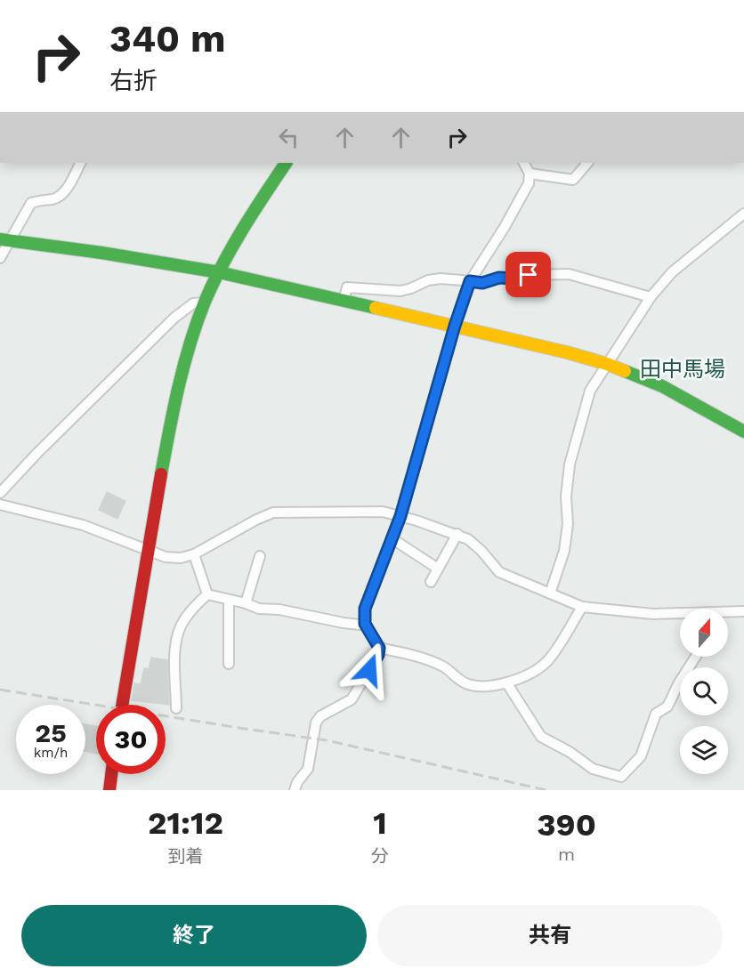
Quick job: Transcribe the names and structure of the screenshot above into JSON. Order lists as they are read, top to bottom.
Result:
{
  "districts": ["田中馬場"],
  "north": "top",
  "page": {
    "turn": ["340 m", "右折"],
    "speed": "25 km/h",
    "limit": "30",
    "eta": [
      "21:12",
      "到着",
      "1",
      "分",
      "390",
      "m"
    ],
    "buttons": ["終了", "共有"]
  }
}
